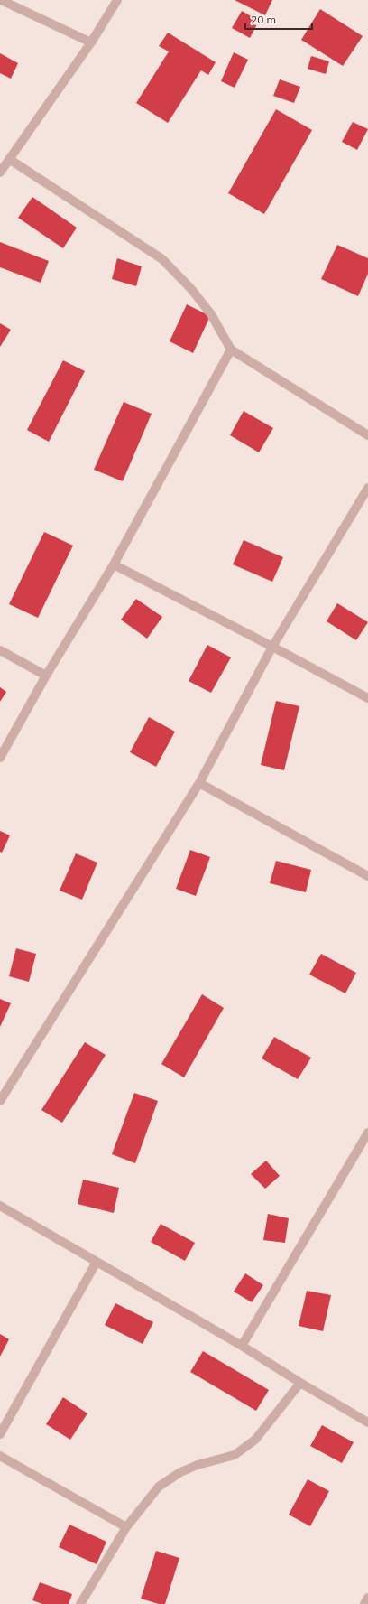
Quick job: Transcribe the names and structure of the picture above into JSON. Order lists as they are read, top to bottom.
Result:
{
  "scale_bar": "20 m"
}
